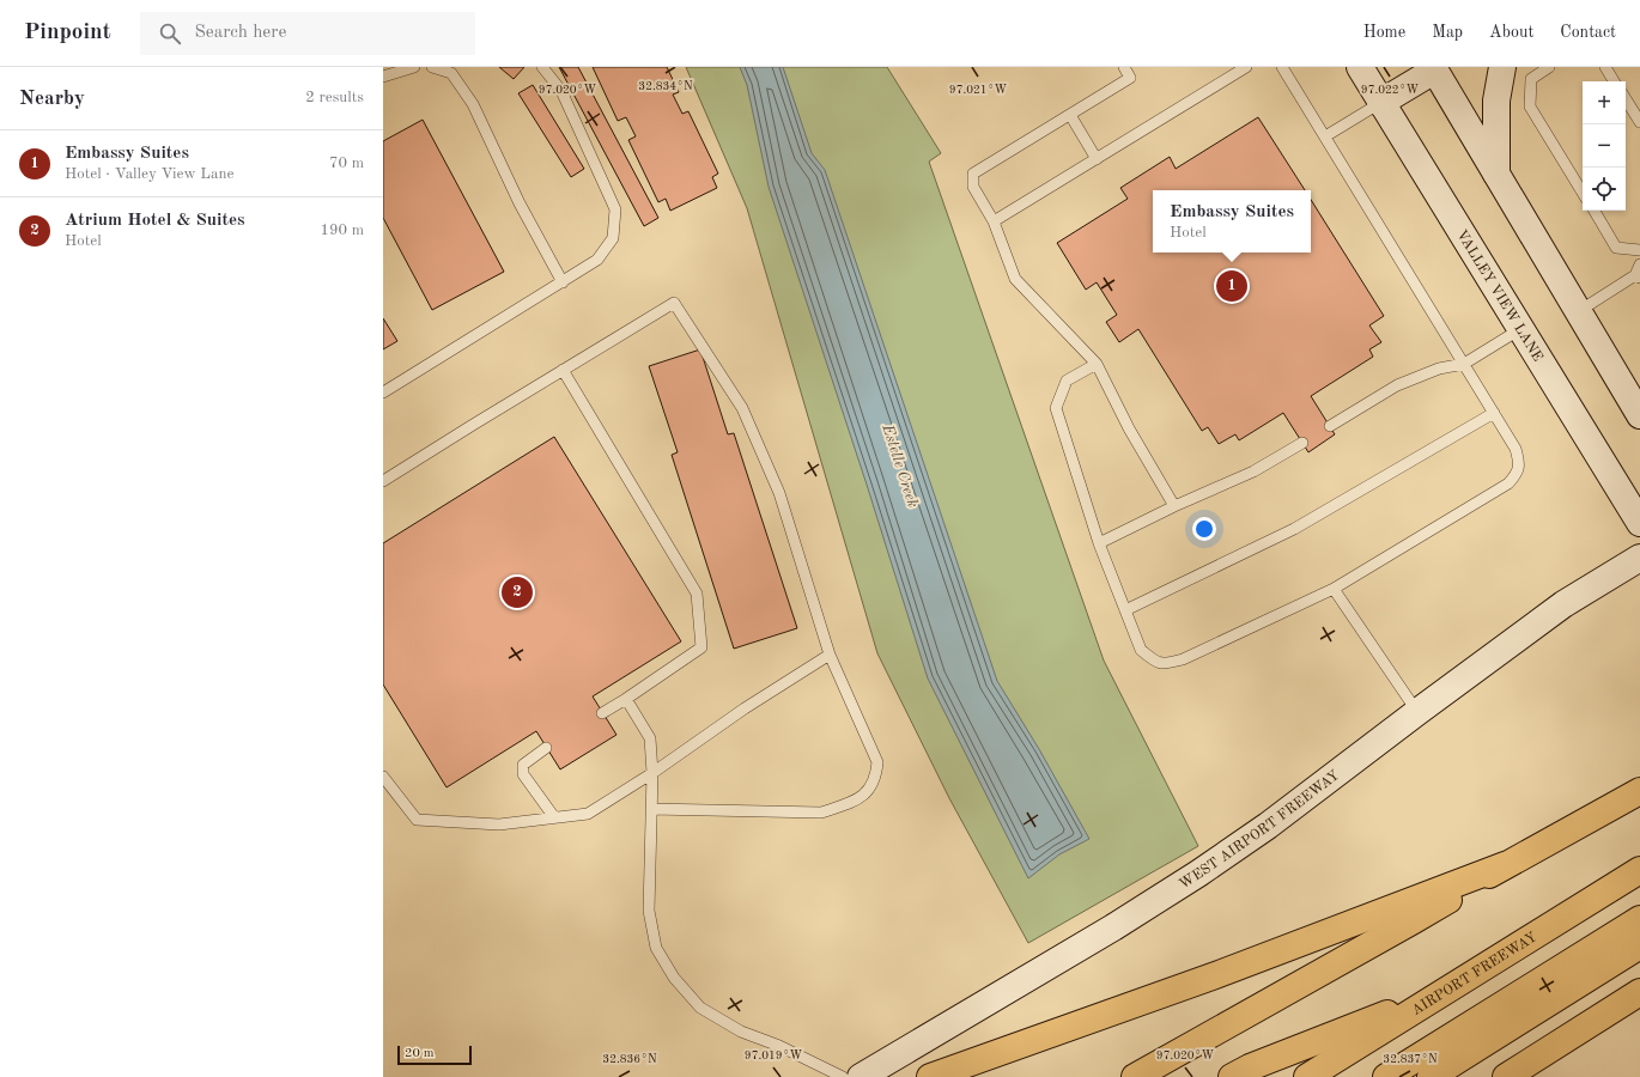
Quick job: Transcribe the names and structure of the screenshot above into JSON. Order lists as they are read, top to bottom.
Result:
{
  "streets": {
    "highway": ["AIRPORT FREEWAY"],
    "main road": ["VALLEY VIEW LANE", "WEST AIRPORT FREEWAY"]
  },
  "water": ["Estelle Creek"],
  "scale_bar": "20 m",
  "page": {
    "header": "Pinpoint",
    "search": "Search here",
    "nav": [
      "Home",
      "Map",
      "About",
      "Contact"
    ],
    "heading": ["Nearby", "2 results"],
    "map_buttons": ["+", "−"],
    "list": [
      {
        "mark": "1",
        "name": "Embassy Suites",
        "note": "Hotel · Valley View Lane",
        "value": "70 m"
      },
      {
        "mark": "2",
        "name": "Atrium Hotel & Suites",
        "note": "Hotel",
        "value": "190 m"
      }
    ],
    "popup": ["Embassy Suites", "Hotel"],
    "pins": ["1", "2"],
    "scale": "20 m"
  },
  "coordinates": [
    "32.834°N",
    "97.020°W",
    "97.021°W",
    "97.022°W",
    "97.019°W",
    "32.836°N",
    "32.837°N"
  ]
}
